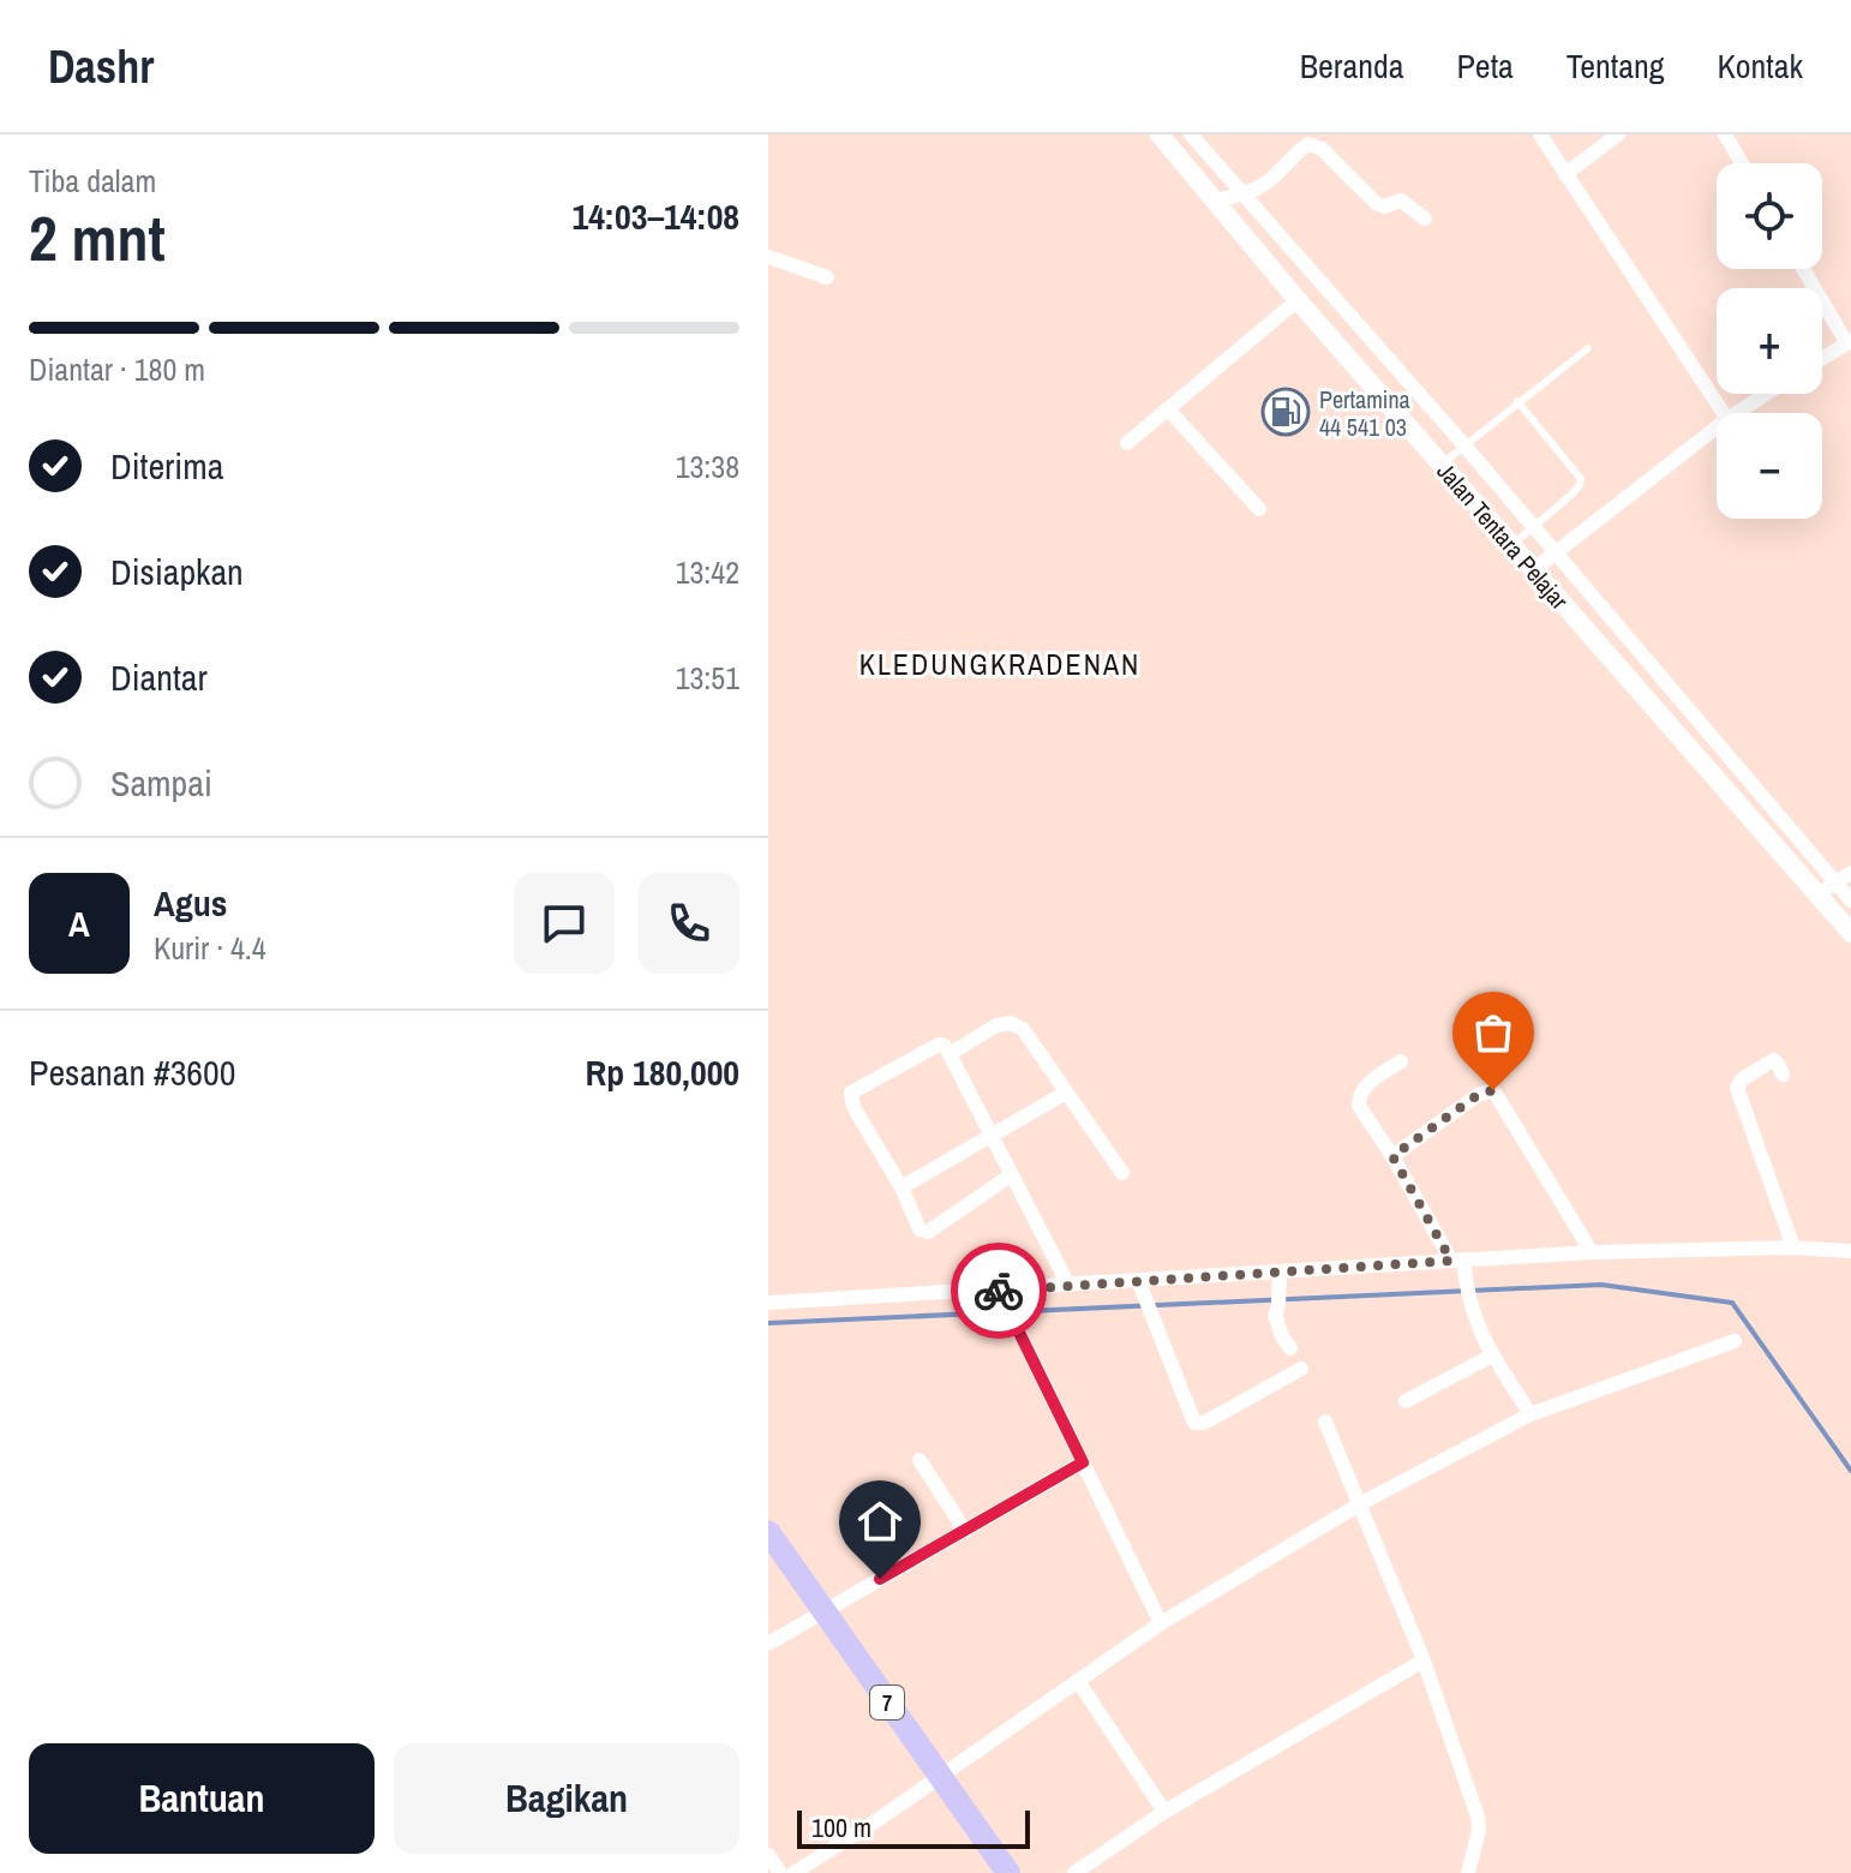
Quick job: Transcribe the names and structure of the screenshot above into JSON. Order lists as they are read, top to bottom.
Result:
{
  "streets": {
    "highway": ["7"],
    "main road": ["Jalan Tentara Pelajar"]
  },
  "districts": ["KLEDUNGKRADENAN"],
  "places": {
    "fuel station": ["Pertamina 44 541 03"]
  },
  "scale_bar": "100 m",
  "page": {
    "header": "Dashr",
    "nav": [
      "Beranda",
      "Peta",
      "Tentang",
      "Kontak"
    ],
    "heading": ["2 mnt", "Tiba dalam", "14:03–14:08"],
    "panel": [
      "Agus",
      "Kurir · 4.4",
      "Pesanan #3600",
      "Rp 180,000"
    ],
    "map_buttons": ["+", "−"],
    "bar": "Diantar · 180 m",
    "list": [
      ["Diterima", "13:38"],
      ["Disiapkan", "13:42"],
      ["Diantar", "13:51"],
      "Sampai"
    ],
    "round": "A",
    "buttons": ["Bantuan", "Bagikan"],
    "scale": "100 m"
  }
}
